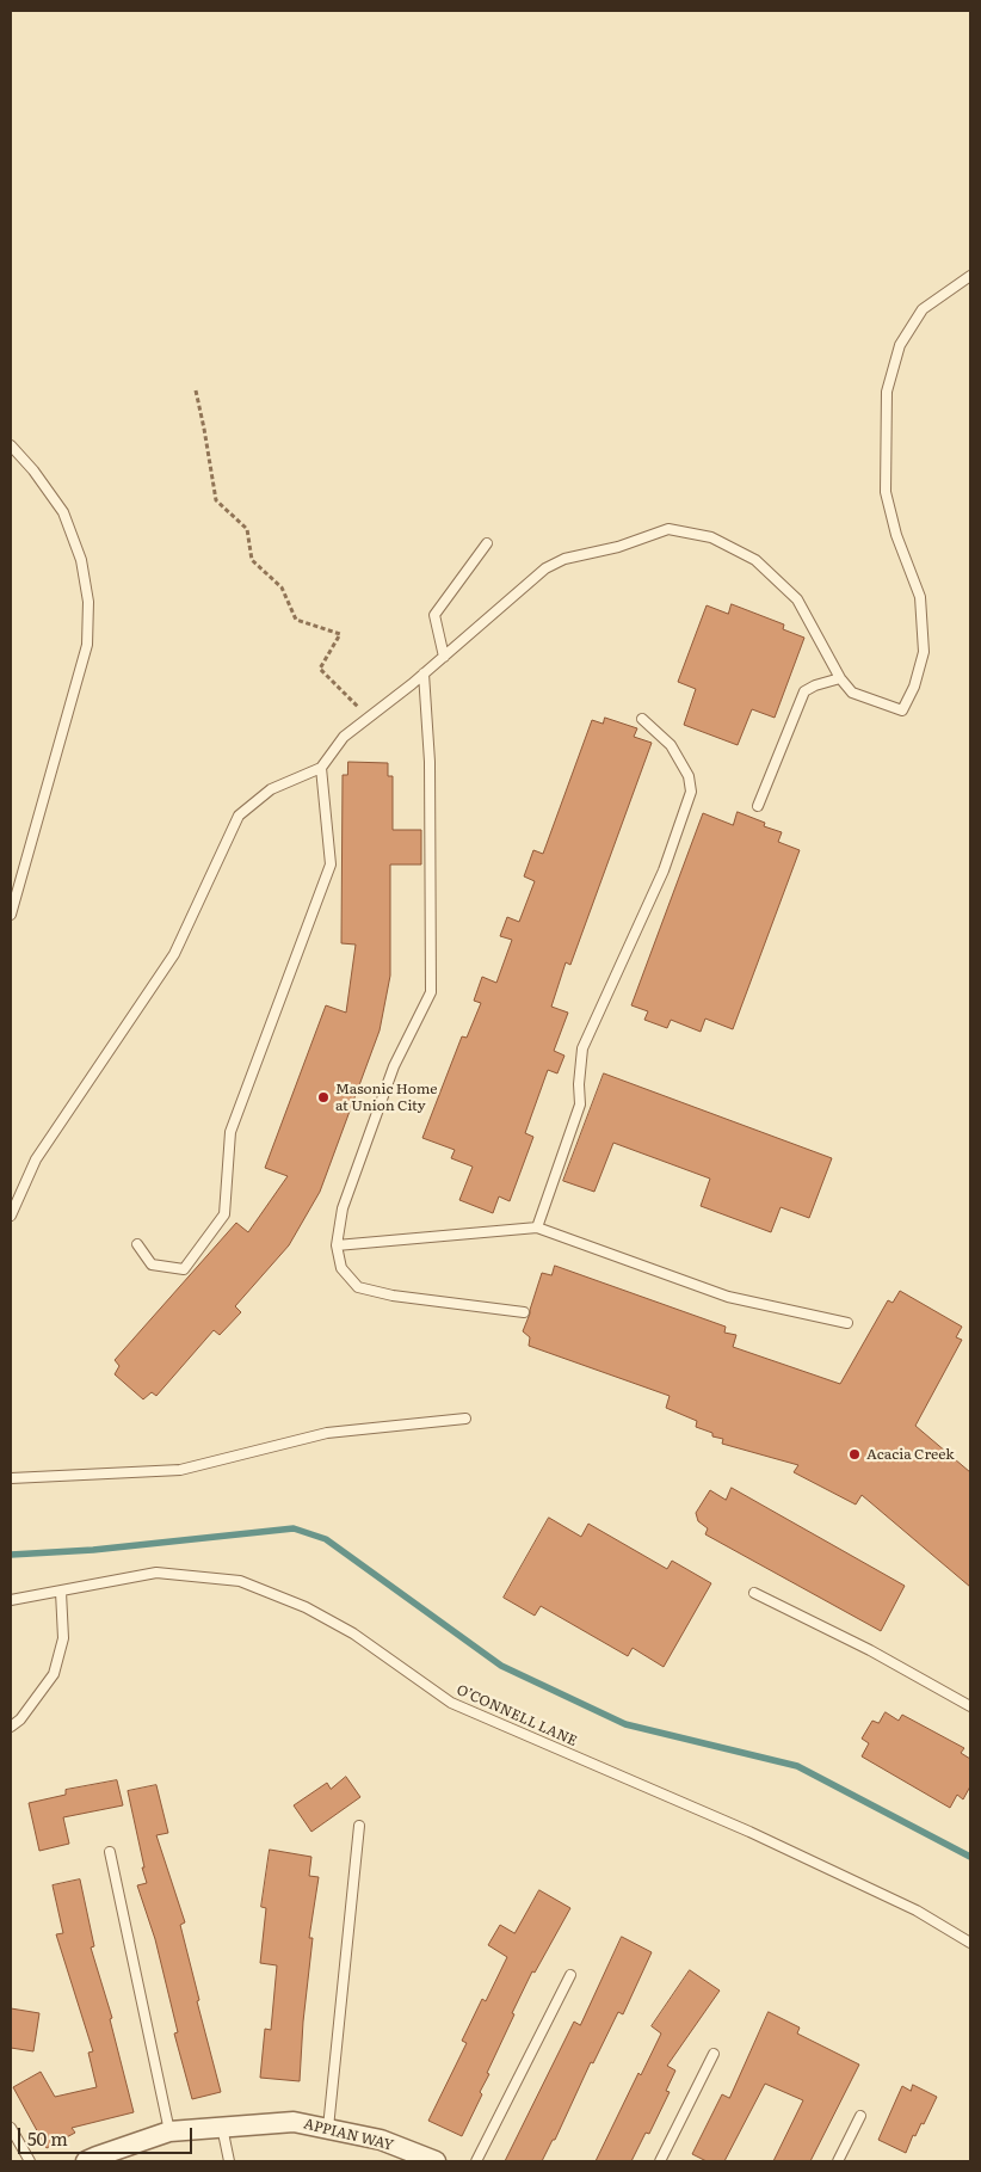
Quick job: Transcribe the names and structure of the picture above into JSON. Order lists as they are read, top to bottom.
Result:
{
  "streets": {
    "street": ["APPIAN WAY"],
    "lane": ["O’CONNELL LANE"]
  },
  "places": ["Masonic Home at Union City", "Acacia Creek"],
  "scale_bar": "50 m"
}
